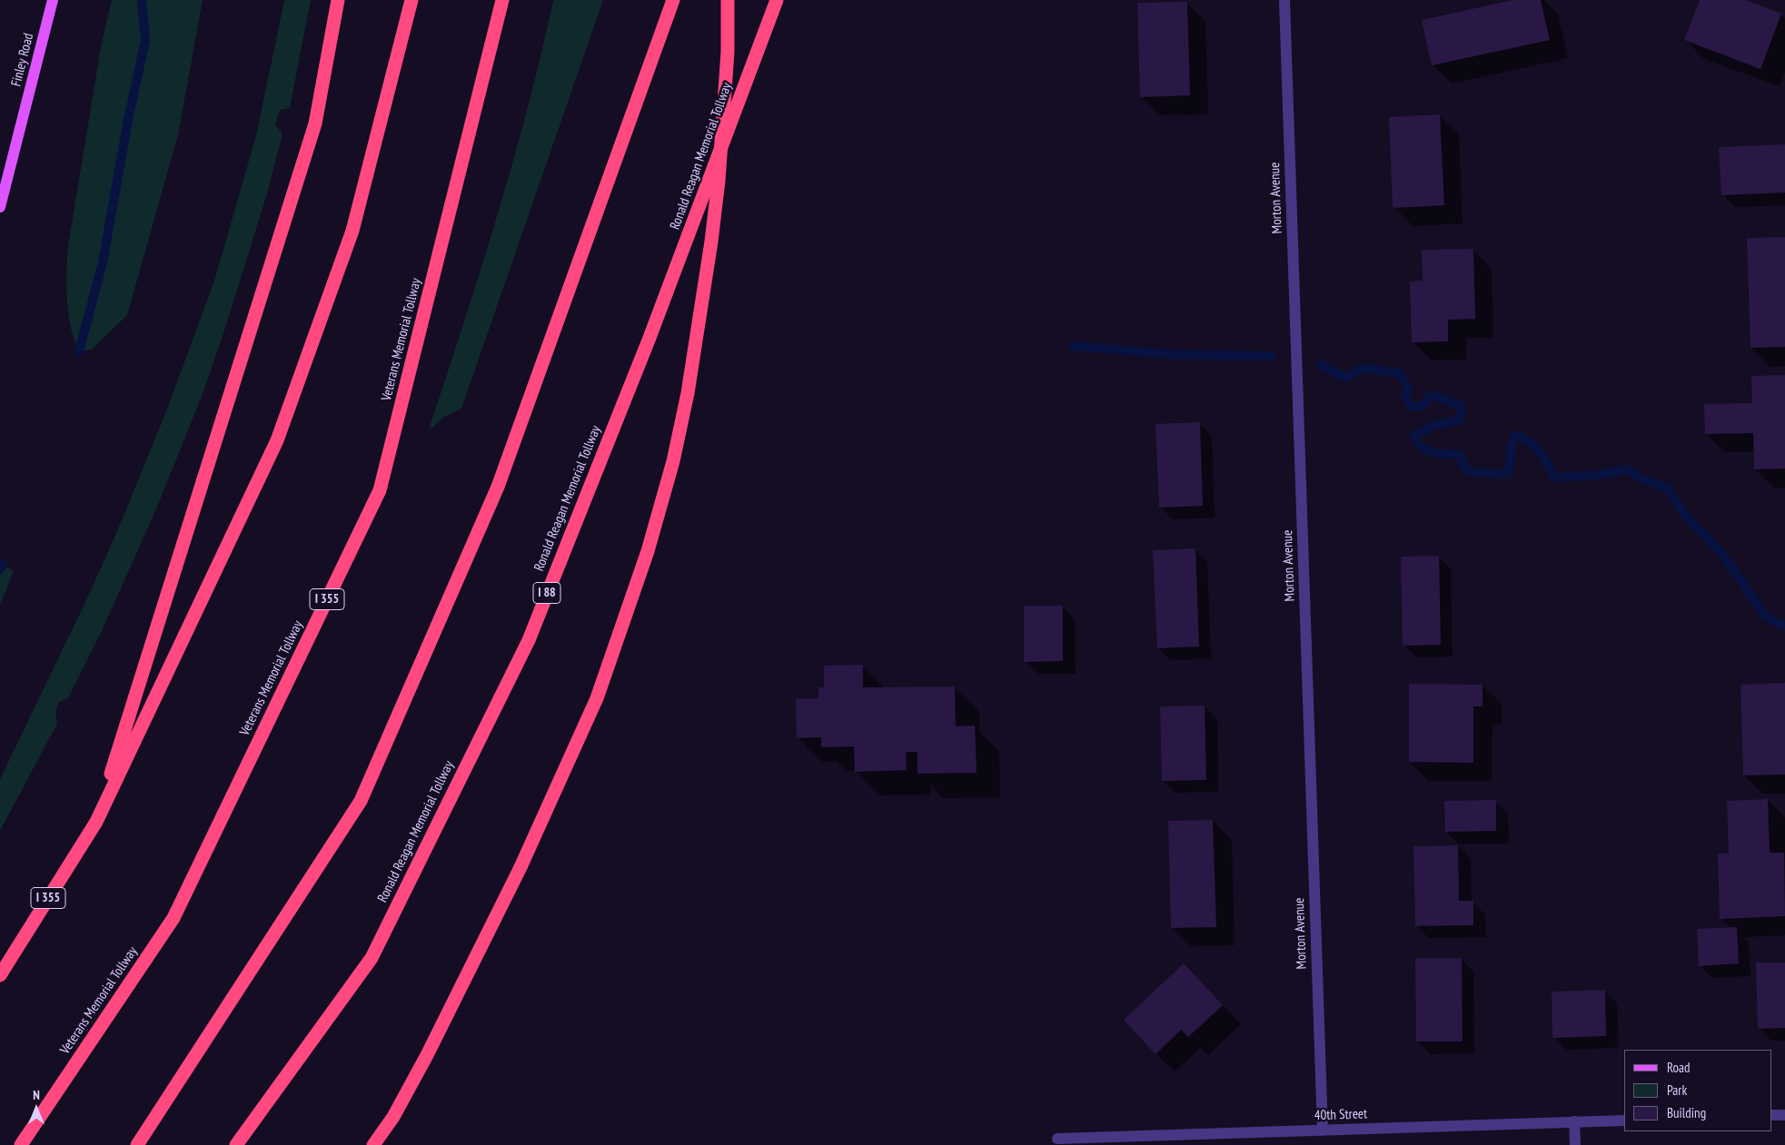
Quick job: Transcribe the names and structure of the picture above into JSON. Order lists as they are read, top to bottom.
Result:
{
  "streets": {
    "highway": [
      "Ronald Reagan Memorial Tollway",
      "Veterans Memorial Tollway",
      "I 88",
      "I 355"
    ],
    "main road": ["Finley Road"],
    "street": ["Morton Avenue", "40th Street"]
  },
  "crossings": [
    ["Morton Avenue", "40th Street"]
  ],
  "legend": ["Road", "Park", "Building"],
  "north": "top"
}
